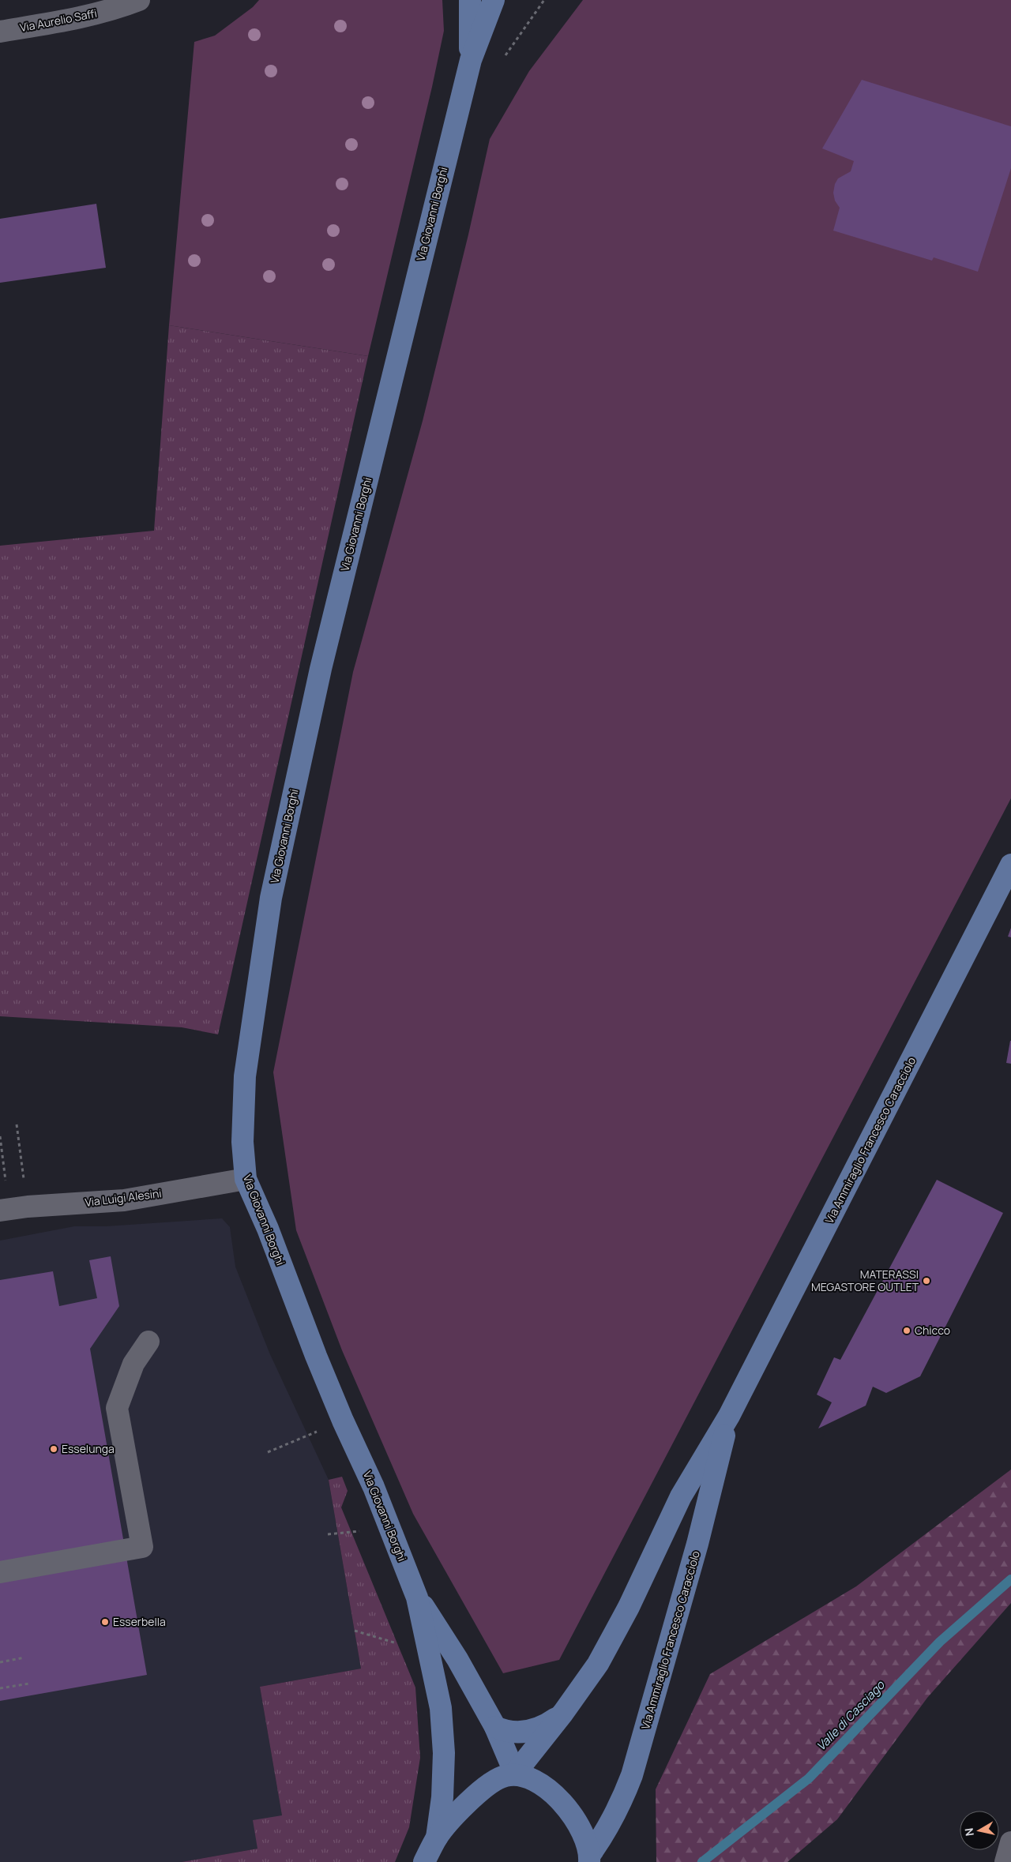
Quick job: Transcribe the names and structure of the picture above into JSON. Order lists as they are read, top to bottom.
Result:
{
  "streets": {
    "main road": ["Via Giovanni Borghi", "Via Ammiraglio Francesco Caracciolo"],
    "street": ["Via Aurelio Saffi", "Via Luigi Alesini"]
  },
  "crossings": [
    ["Via Giovanni Borghi", "Via Ammiraglio Francesco Caracciolo"],
    ["Via Giovanni Borghi", "Via Luigi Alesini"]
  ],
  "water": ["Valle di Casciago"],
  "places": [
    "MATERASSI MEGASTORE OUTLET",
    "Chicco",
    "Esselunga",
    "Esserbella"
  ],
  "north": "left"
}
